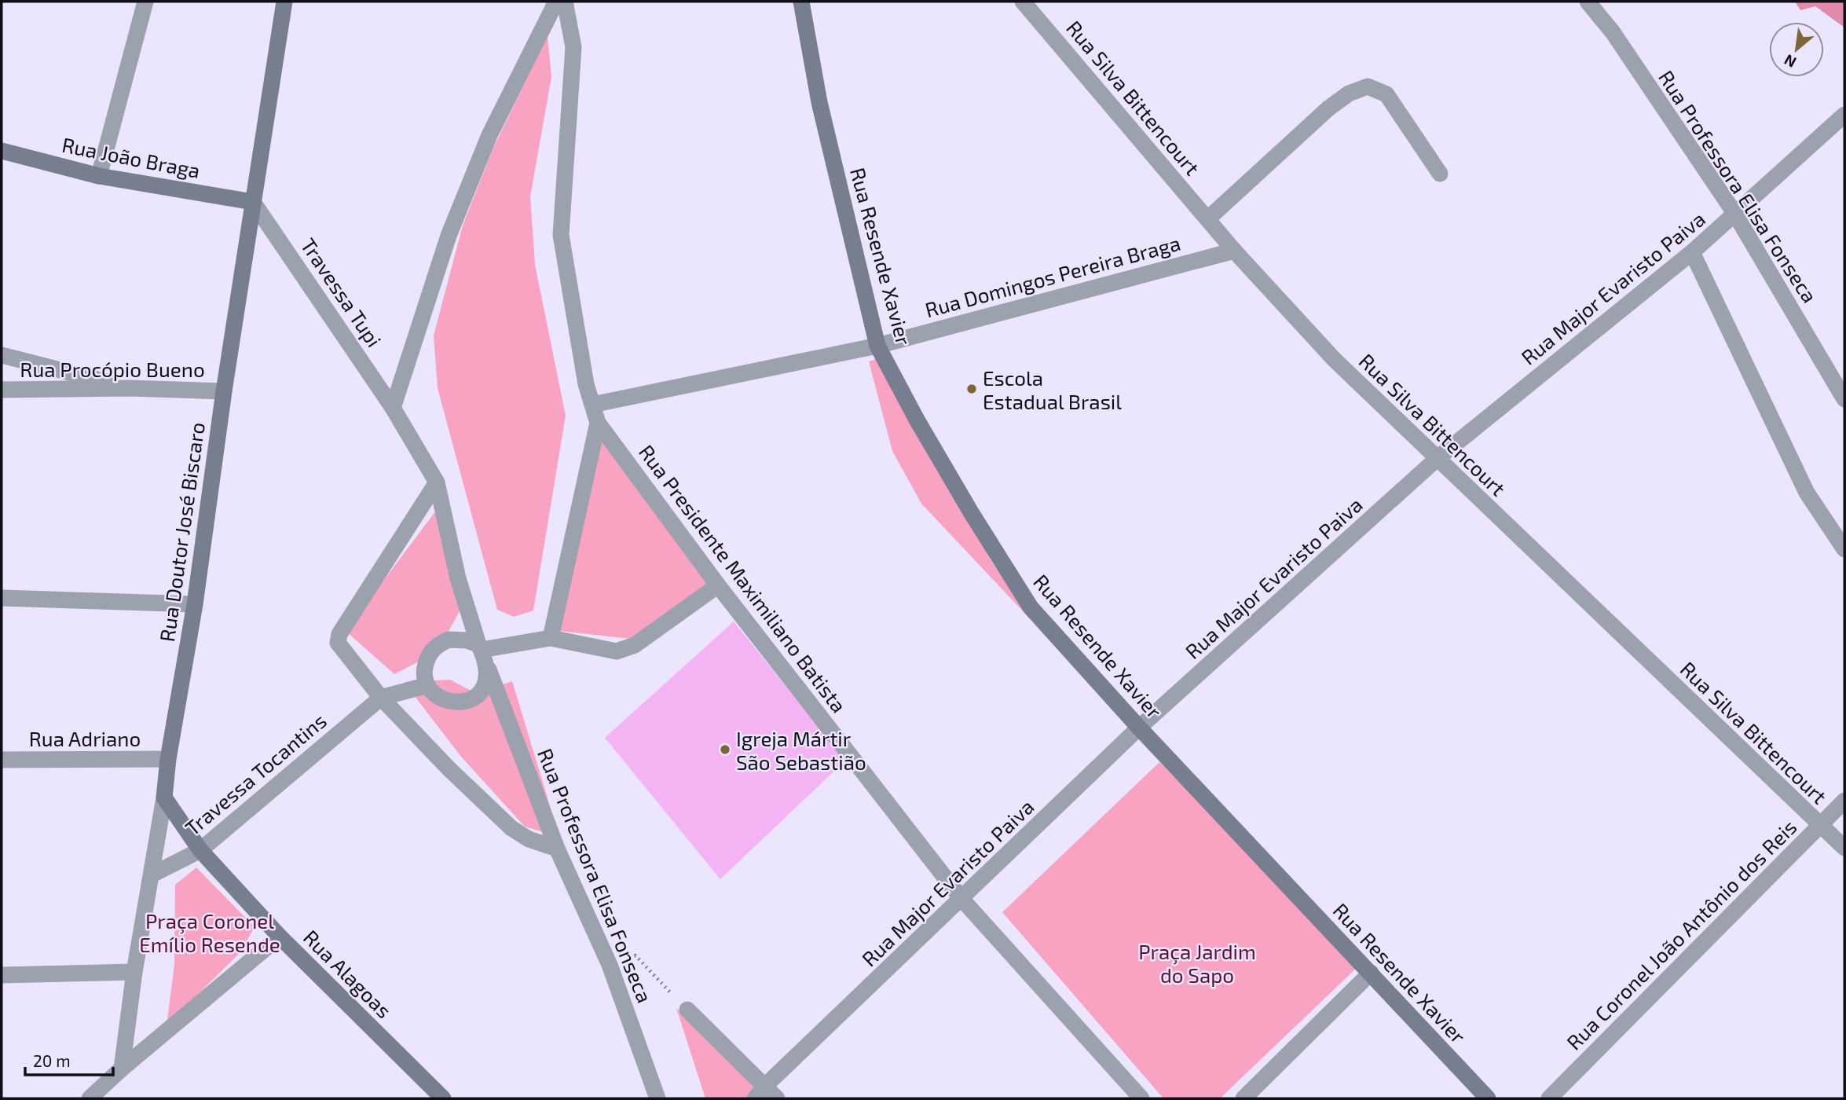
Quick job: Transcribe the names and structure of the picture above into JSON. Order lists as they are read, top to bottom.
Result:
{
  "streets": {
    "main road": [
      "Rua João Braga",
      "Rua Resende Xavier",
      "Rua Doutor José Biscaro",
      "Rua Alagoas"
    ],
    "street": [
      "Rua Silva Bittencourt",
      "Rua Professora Elisa Fonseca",
      "Rua Domingos Pereira Braga",
      "Rua Major Evaristo Paiva",
      "Travessa Tupi",
      "Rua Procópio Bueno",
      "Rua Presidente Maximiliano Batista",
      "Rua Adriano",
      "Travessa Tocantins",
      "Rua Coronel João Antônio dos Reis"
    ]
  },
  "crossings": [
    ["Rua Silva Bittencourt", "Rua Domingos Pereira Braga"],
    ["Rua Silva Bittencourt", "Rua Major Evaristo Paiva"],
    ["Rua Silva Bittencourt", "Rua Coronel João Antônio dos Reis"],
    ["Rua João Braga", "Travessa Tupi"],
    ["Rua João Braga", "Rua Doutor José Biscaro"],
    ["Rua Professora Elisa Fonseca", "Rua Major Evaristo Paiva"],
    ["Rua Resende Xavier", "Rua Domingos Pereira Braga"],
    ["Rua Resende Xavier", "Rua Major Evaristo Paiva"],
    ["Rua Domingos Pereira Braga", "Rua Presidente Maximiliano Batista"],
    ["Rua Major Evaristo Paiva", "Rua Presidente Maximiliano Batista"],
    ["Travessa Tupi", "Rua Doutor José Biscaro"],
    ["Rua Procópio Bueno", "Rua Doutor José Biscaro"],
    ["Rua Doutor José Biscaro", "Rua Adriano"],
    ["Rua Doutor José Biscaro", "Travessa Tocantins"],
    ["Rua Doutor José Biscaro", "Rua Alagoas"],
    ["Travessa Tocantins", "Rua Alagoas"]
  ],
  "parks": ["Praça Coronel Emílio Resende", "Praça Jardim do Sapo"],
  "places": ["Escola Estadual Brasil", "Igreja Mártir São Sebastião"],
  "scale_bar": "20 m",
  "north": "bottom left"
}
